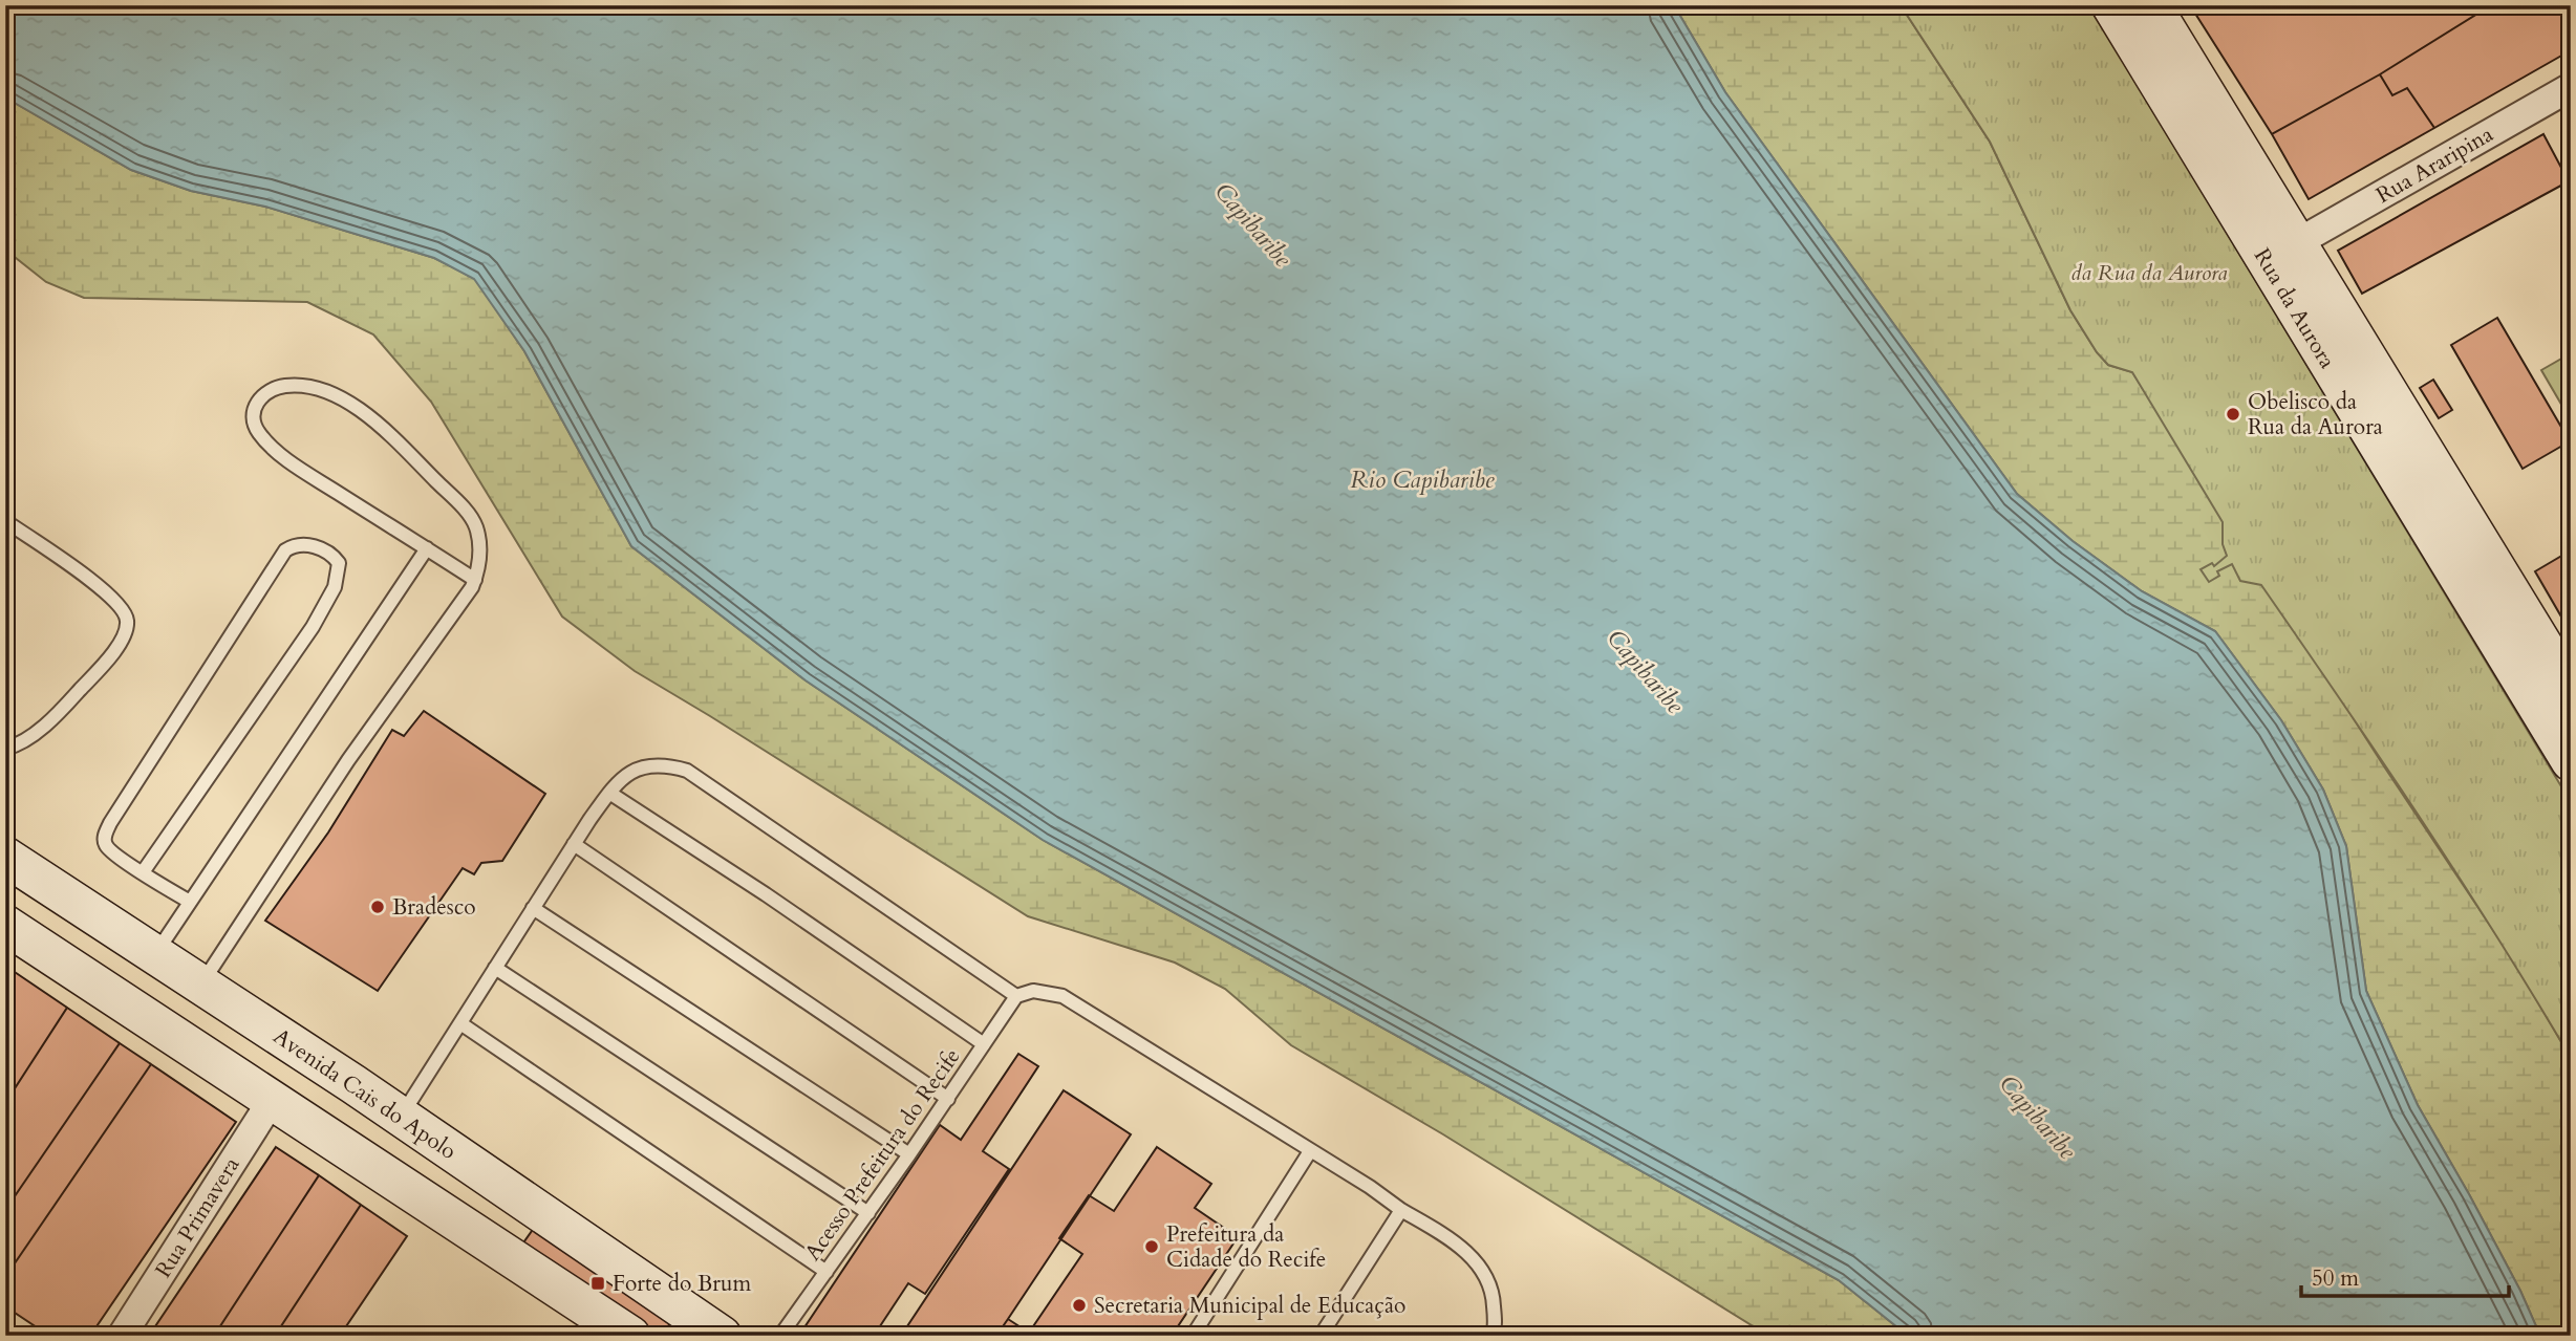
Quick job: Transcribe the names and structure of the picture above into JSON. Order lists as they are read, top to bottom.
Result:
{
  "streets": {
    "main road": ["Rua da Aurora", "Avenida Cais do Apolo"],
    "street": ["Rua Araripina", "Rua Primavera"],
    "lane": ["Acesso Prefeitura do Recife"]
  },
  "crossings": [
    ["Rua Araripina", "Rua da Aurora"]
  ],
  "water": ["Capibaribe", "Rio Capibaribe"],
  "parks": ["da Rua da Aurora"],
  "places": {
    "other": [
      "Obelisco da Rua da Aurora",
      "Bradesco",
      "Prefeitura da Cidade do Recife",
      "Secretaria Municipal de Educação"
    ],
    "transit": ["Forte do Brum"]
  },
  "scale_bar": "50 m"
}
